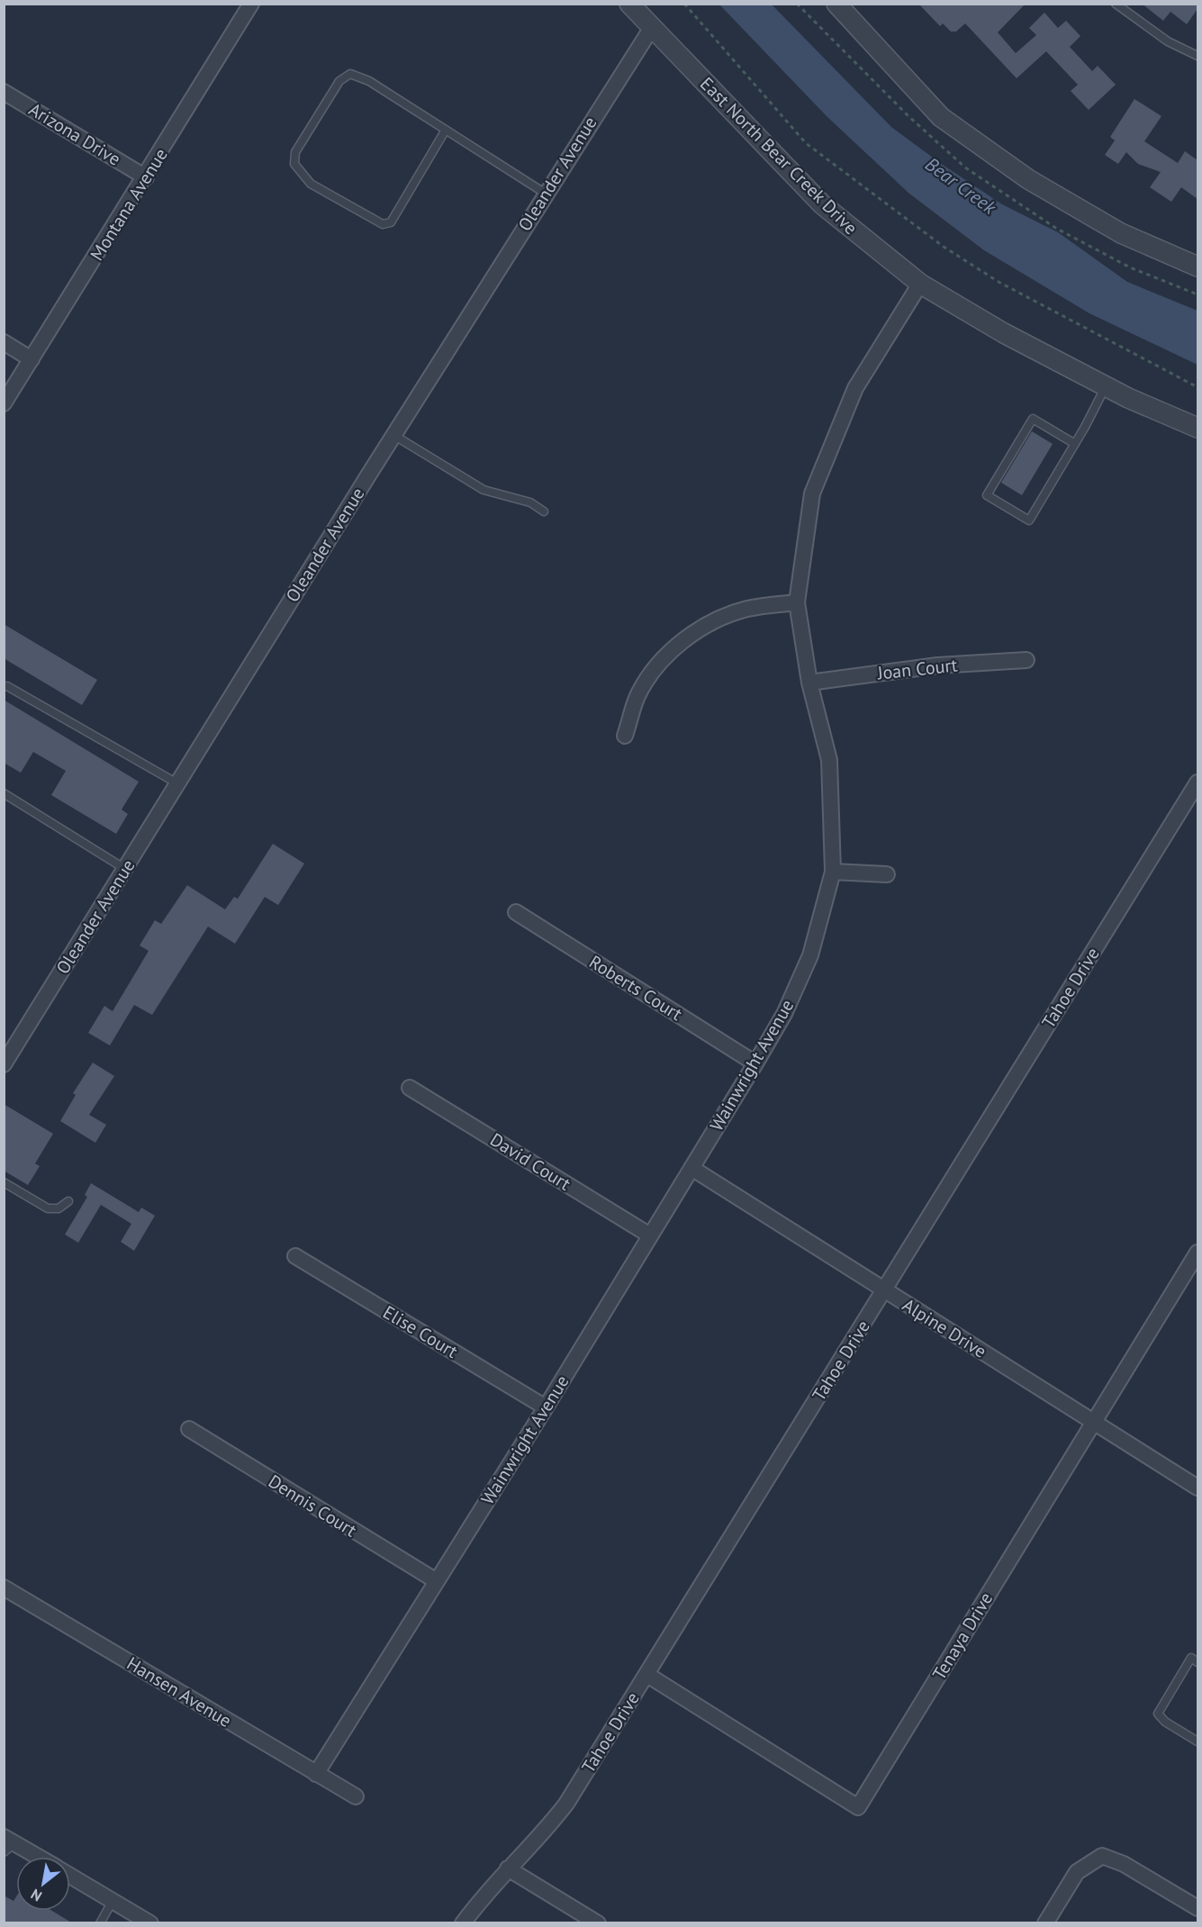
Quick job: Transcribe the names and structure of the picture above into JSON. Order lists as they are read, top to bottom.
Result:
{
  "streets": {
    "street": [
      "Arizona Drive",
      "East North Bear Creek Drive",
      "Oleander Avenue",
      "Montana Avenue",
      "Joan Court",
      "Roberts Court",
      "Tahoe Drive",
      "Wainwright Avenue",
      "David Court",
      "Alpine Drive",
      "Elise Court",
      "Dennis Court",
      "Tenaya Drive",
      "Hansen Avenue"
    ]
  },
  "crossings": [
    ["Arizona Drive", "Montana Avenue"],
    ["East North Bear Creek Drive", "Oleander Avenue"],
    ["East North Bear Creek Drive", "Wainwright Avenue"],
    ["Joan Court", "Wainwright Avenue"],
    ["Roberts Court", "Wainwright Avenue"],
    ["Tahoe Drive", "Alpine Drive"],
    ["Tahoe Drive", "Tenaya Drive"],
    ["Wainwright Avenue", "David Court"],
    ["Wainwright Avenue", "Alpine Drive"],
    ["Wainwright Avenue", "Elise Court"],
    ["Wainwright Avenue", "Dennis Court"],
    ["Wainwright Avenue", "Hansen Avenue"],
    ["Alpine Drive", "Tenaya Drive"]
  ],
  "water": ["Bear Creek"],
  "north": "bottom left"
}
